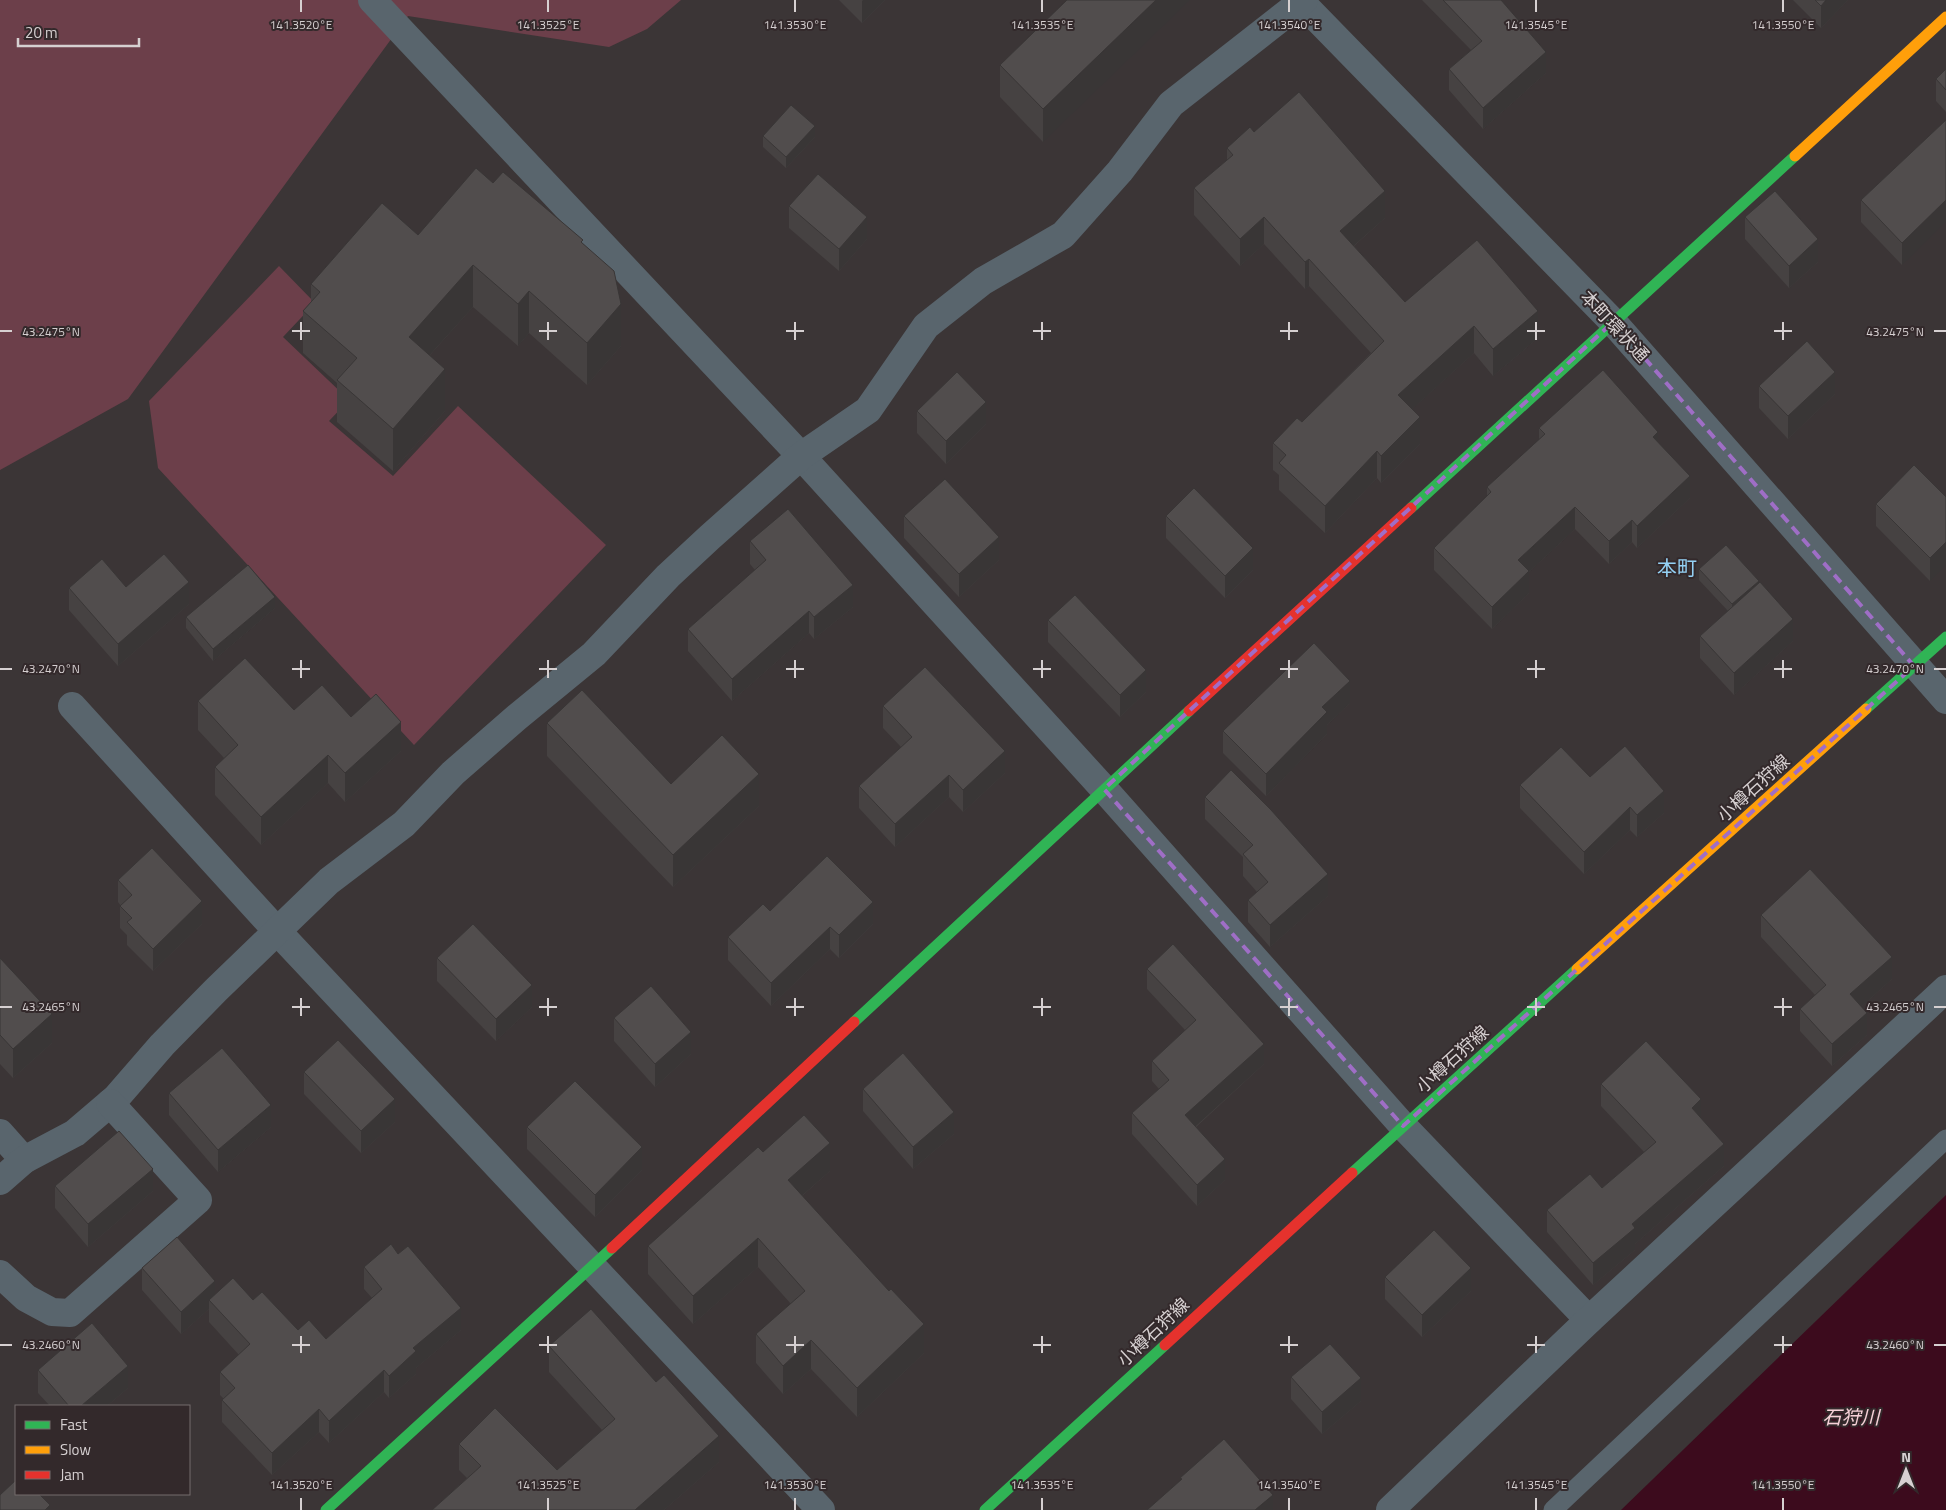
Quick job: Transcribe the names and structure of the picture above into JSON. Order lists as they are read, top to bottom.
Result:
{
  "streets": {
    "street": ["本町環状通", "小樽石狩線"]
  },
  "crossings": [
    ["本町環状通", "小樽石狩線"]
  ],
  "districts": ["本町"],
  "water": ["石狩川"],
  "legend": ["Fast", "Slow", "Jam"],
  "scale_bar": "20 m",
  "north": "top",
  "coordinates": [
    "141.3520°E",
    "141.3525°E",
    "141.3530°E",
    "141.3535°E",
    "141.3540°E",
    "141.3545°E",
    "141.3550°E",
    "43.2475°N",
    "43.2470°N",
    "43.2465°N",
    "43.2460°N"
  ]
}
